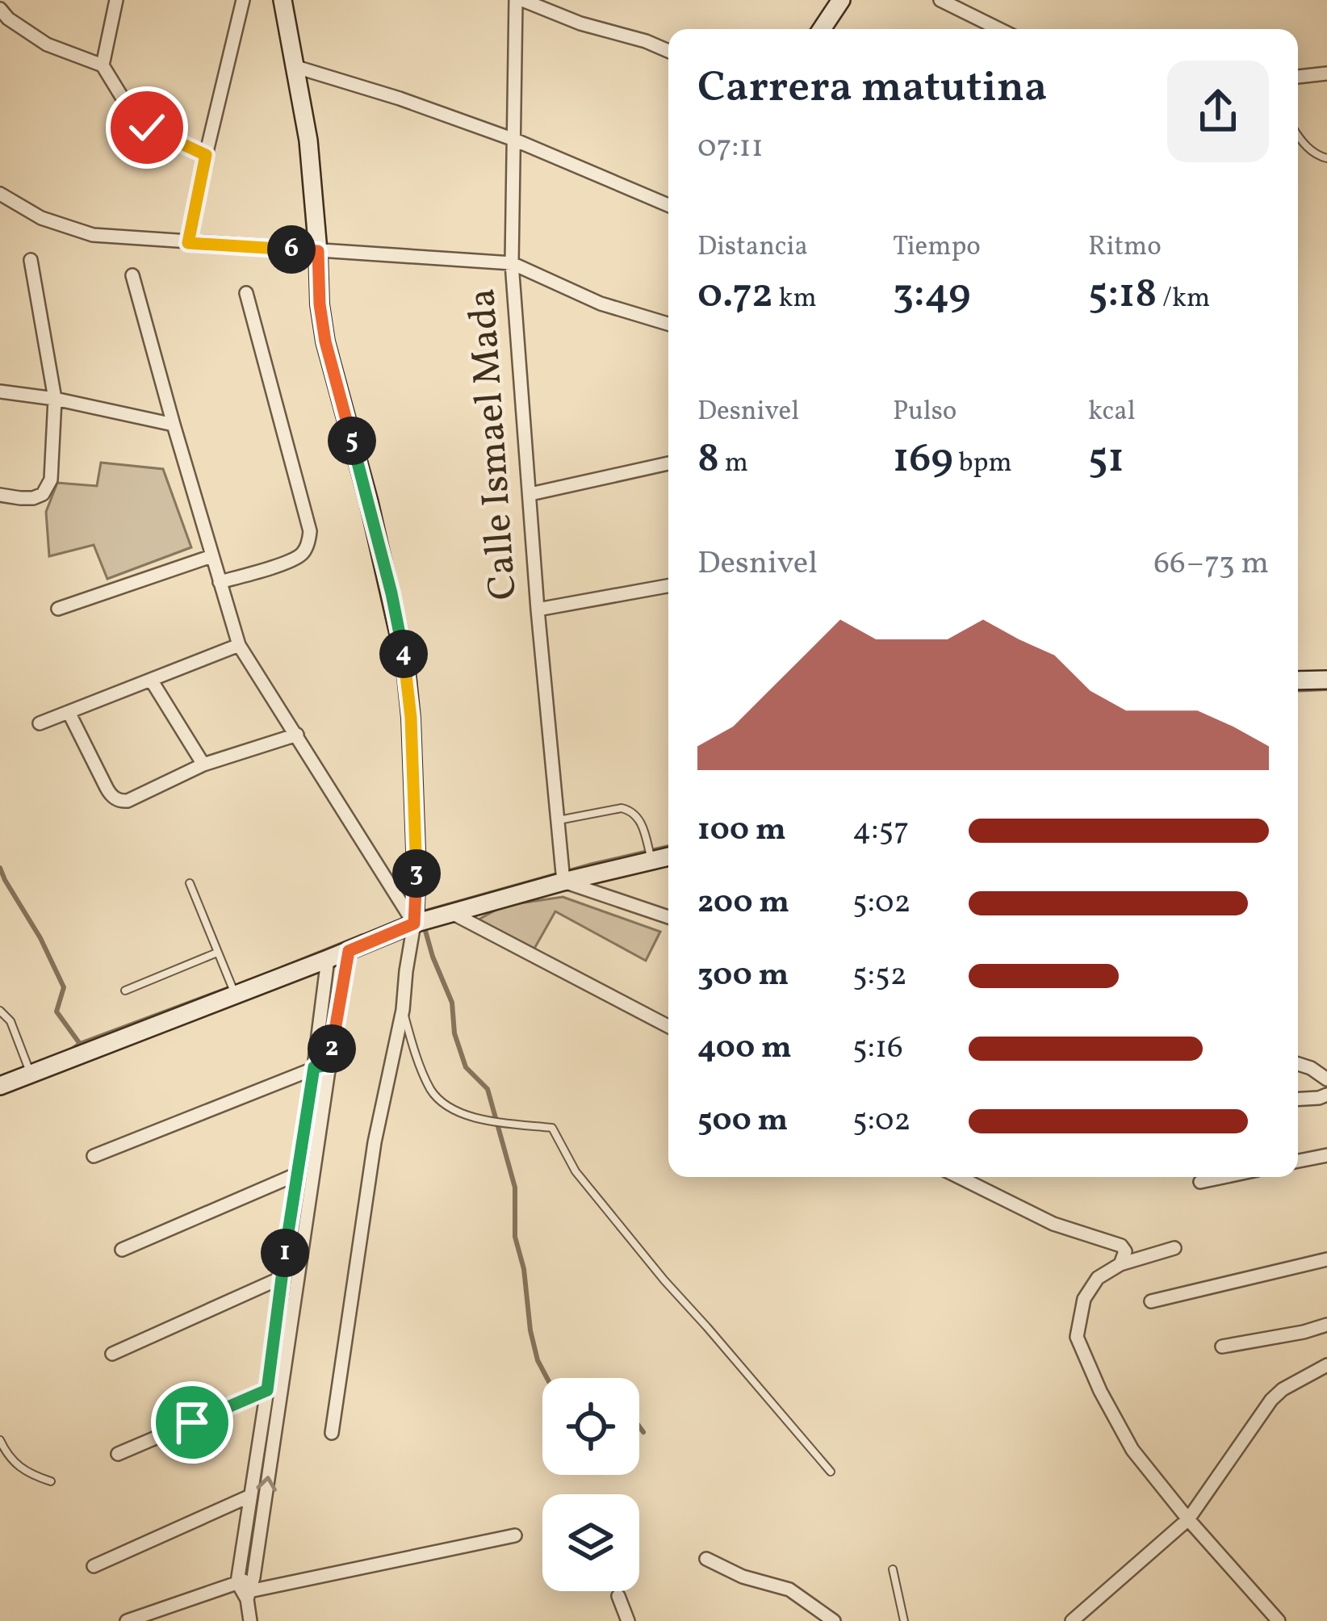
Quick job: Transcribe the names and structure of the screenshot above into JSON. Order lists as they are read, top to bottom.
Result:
{
  "streets": {
    "street": ["Calle Ismael Mada"]
  },
  "page": {
    "heading": ["Carrera matutina", "07:11"],
    "stats": [
      ["Distancia", "0.72 km"],
      ["Tiempo", "3:49"],
      ["Ritmo", "5:18 /km"],
      ["Desnivel", "8 m"],
      ["Pulso", "169 bpm"],
      ["kcal", "51"]
    ],
    "pins": [
      "6",
      "5",
      "4",
      "3",
      "2",
      "1"
    ],
    "chart": ["Desnivel", "66–73 m"],
    "list": [
      {
        "name": "100 m",
        "note": "4:57"
      },
      {
        "name": "200 m",
        "note": "5:02"
      },
      {
        "name": "300 m",
        "note": "5:52"
      },
      {
        "name": "400 m",
        "note": "5:16"
      },
      {
        "name": "500 m",
        "note": "5:02"
      }
    ]
  }
}
